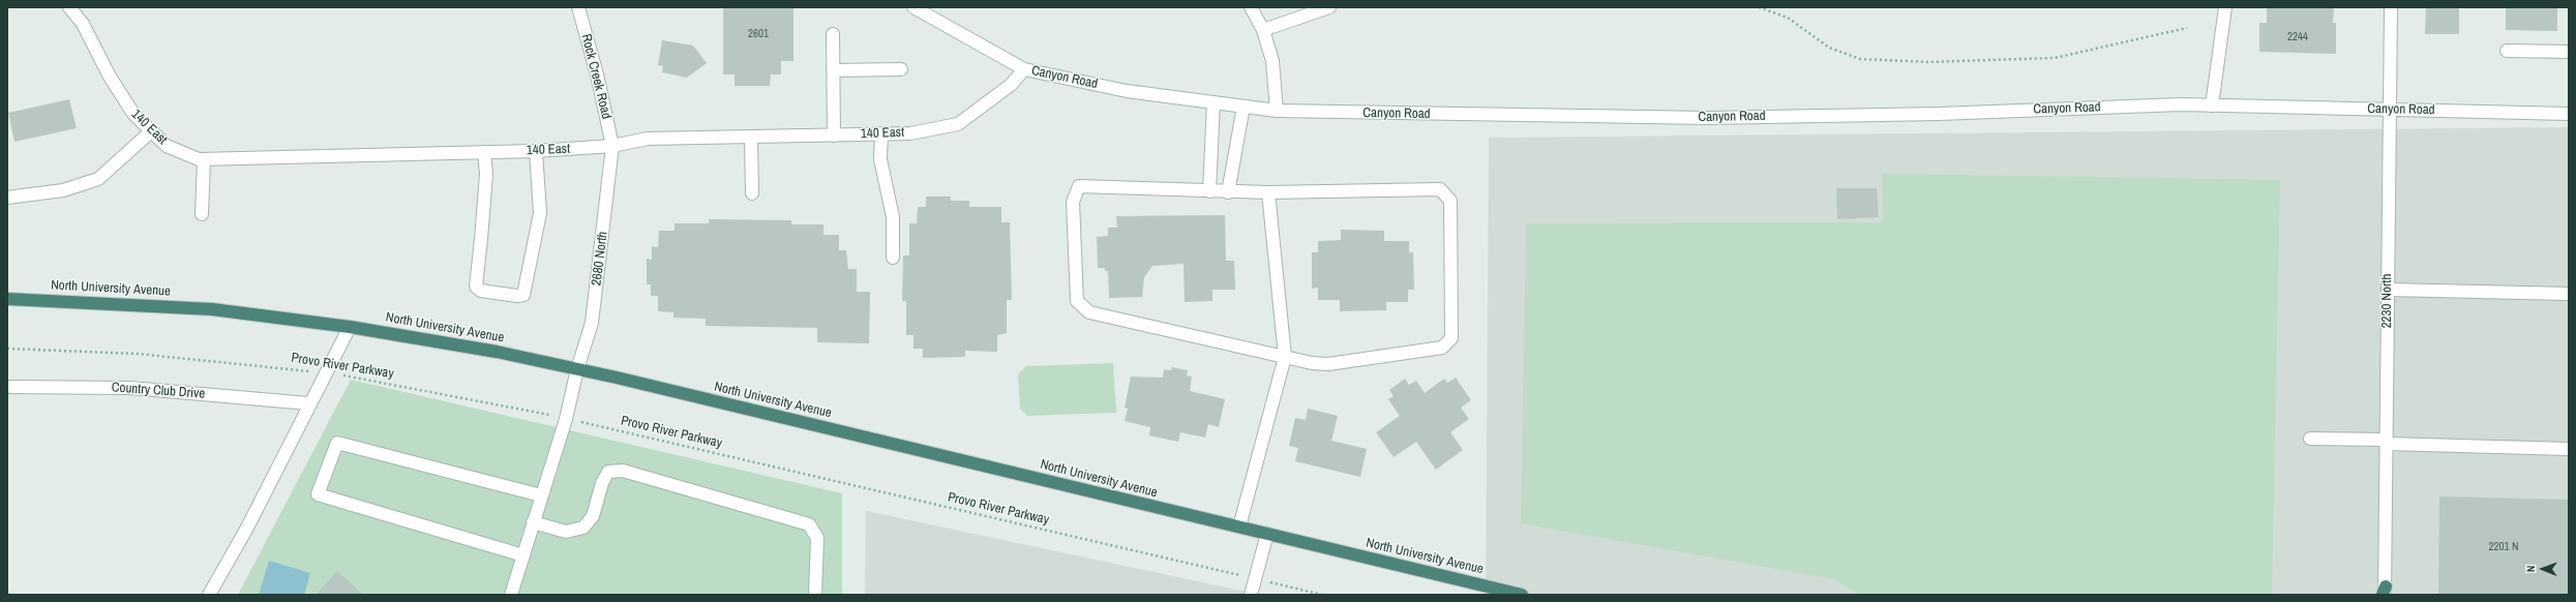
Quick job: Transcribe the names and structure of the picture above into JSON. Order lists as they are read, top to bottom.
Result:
{
  "streets": {
    "highway": ["North University Avenue"],
    "main road": [
      "Rock Creek Road",
      "Canyon Road",
      "140 East",
      "2680 North",
      "2230 North",
      "Country Club Drive"
    ],
    "path": ["Provo River Parkway"]
  },
  "crossings": [
    ["Rock Creek Road", "140 East"],
    ["Rock Creek Road", "2680 North"],
    ["Canyon Road", "140 East"],
    ["Canyon Road", "2230 North"],
    ["140 East", "2680 North"],
    ["2680 North", "North University Avenue"],
    ["2680 North", "Provo River Parkway"]
  ],
  "house_numbers": ["2601", "2244", "2201 N"],
  "north": "left"
}
